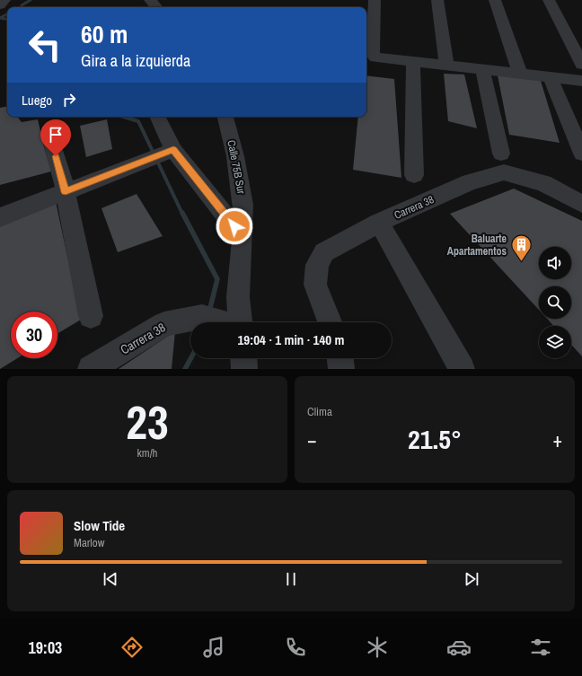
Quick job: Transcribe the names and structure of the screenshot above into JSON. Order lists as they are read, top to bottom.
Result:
{
  "streets": {
    "street": ["Calle 75B Sur", "Carrera 38"]
  },
  "places": {
    "building": ["Baluarte Apartamentos"]
  },
  "page": {
    "turn": ["60 m", "Gira a la izquierda"],
    "then": "Luego",
    "limit": "30",
    "trip": "19:04 · 1 min · 140 m",
    "tile": [
      ["23", "km/h"],
      "Clima"
    ],
    "heat": ["−", "21.5°", "+"],
    "song": ["Slow Tide", "Marlow"],
    "tabs": "19:03"
  }
}
